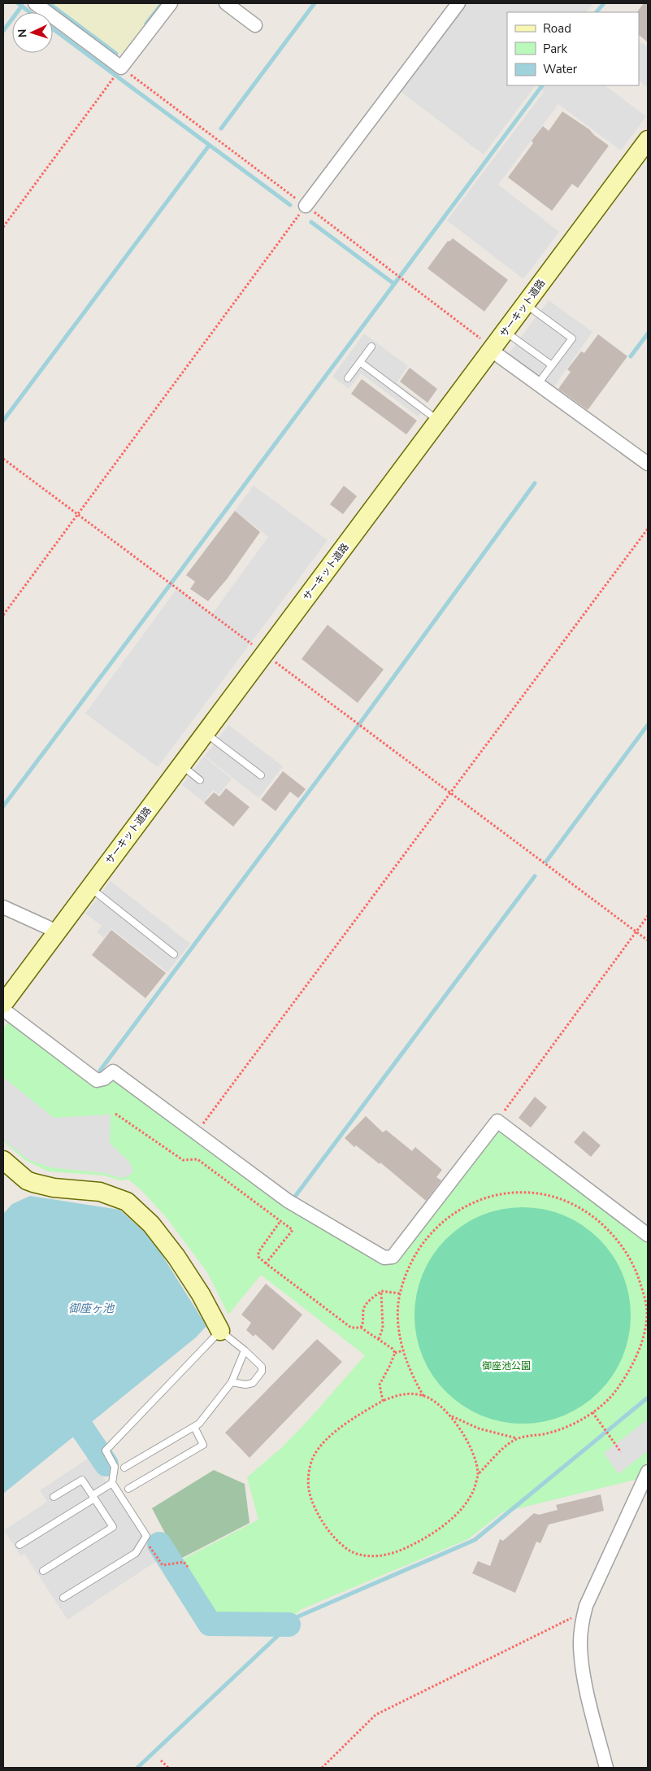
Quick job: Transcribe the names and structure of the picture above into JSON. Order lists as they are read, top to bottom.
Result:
{
  "streets": {
    "street": ["サーキット道路"]
  },
  "water": ["御座ヶ池"],
  "parks": ["御座池公園"],
  "legend": ["Road", "Park", "Water"],
  "north": "left"
}
